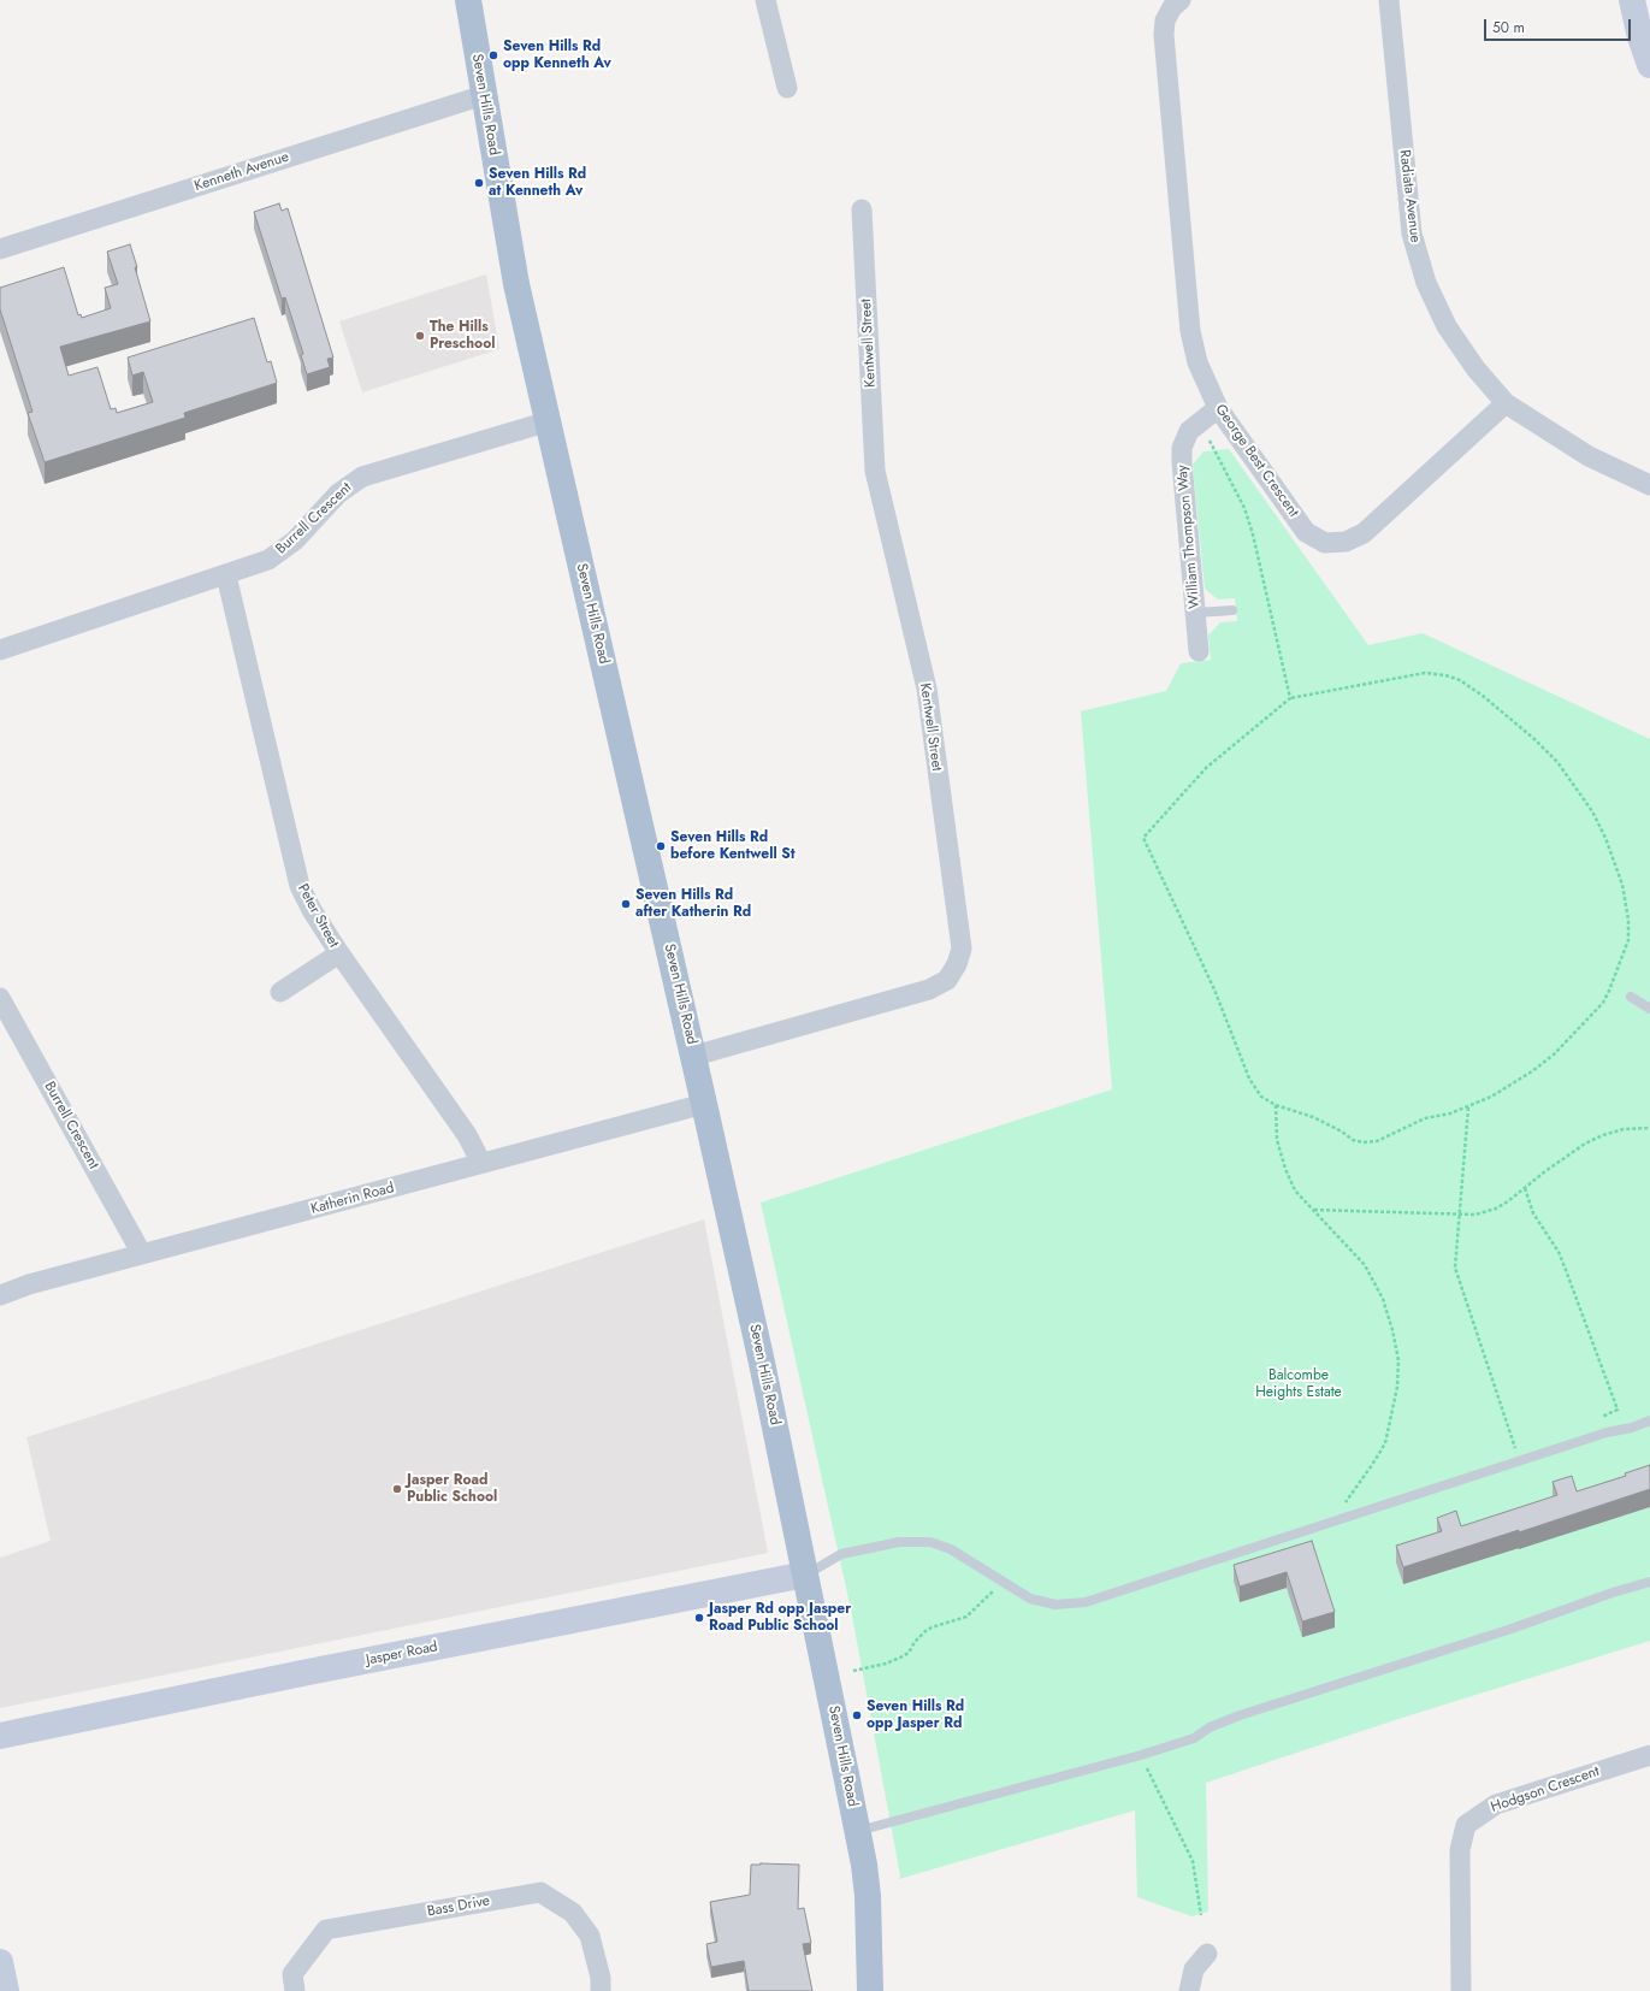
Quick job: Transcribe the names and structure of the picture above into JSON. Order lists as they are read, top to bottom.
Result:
{
  "streets": {
    "main road": ["Seven Hills Road"],
    "street": [
      "Kenneth Avenue",
      "Radiata Avenue",
      "Kentwell Street",
      "George Best Crescent",
      "Burrell Crescent",
      "William Thompson Way",
      "Peter Street",
      "Katherin Road",
      "Jasper Road",
      "Hodgson Crescent",
      "Bass Drive"
    ]
  },
  "crossings": [
    ["Seven Hills Road", "Kenneth Avenue"],
    ["Seven Hills Road", "Kentwell Street"],
    ["Seven Hills Road", "Burrell Crescent"],
    ["Seven Hills Road", "Katherin Road"],
    ["Seven Hills Road", "Jasper Road"],
    ["Radiata Avenue", "George Best Crescent"],
    ["George Best Crescent", "William Thompson Way"],
    ["Burrell Crescent", "Peter Street"],
    ["Burrell Crescent", "Katherin Road"],
    ["Peter Street", "Katherin Road"]
  ],
  "parks": ["Balcombe Heights Estate"],
  "places": [
    "Seven Hills Rd opp Kenneth Av",
    "Seven Hills Rd at Kenneth Av",
    "The Hills Preschool",
    "Seven Hills Rd before Kentwell St",
    "Seven Hills Rd after Katherin Rd",
    "Jasper Road Public School",
    "Jasper Rd opp Jasper Road Public School",
    "Seven Hills Rd opp Jasper Rd"
  ],
  "scale_bar": "50 m"
}
